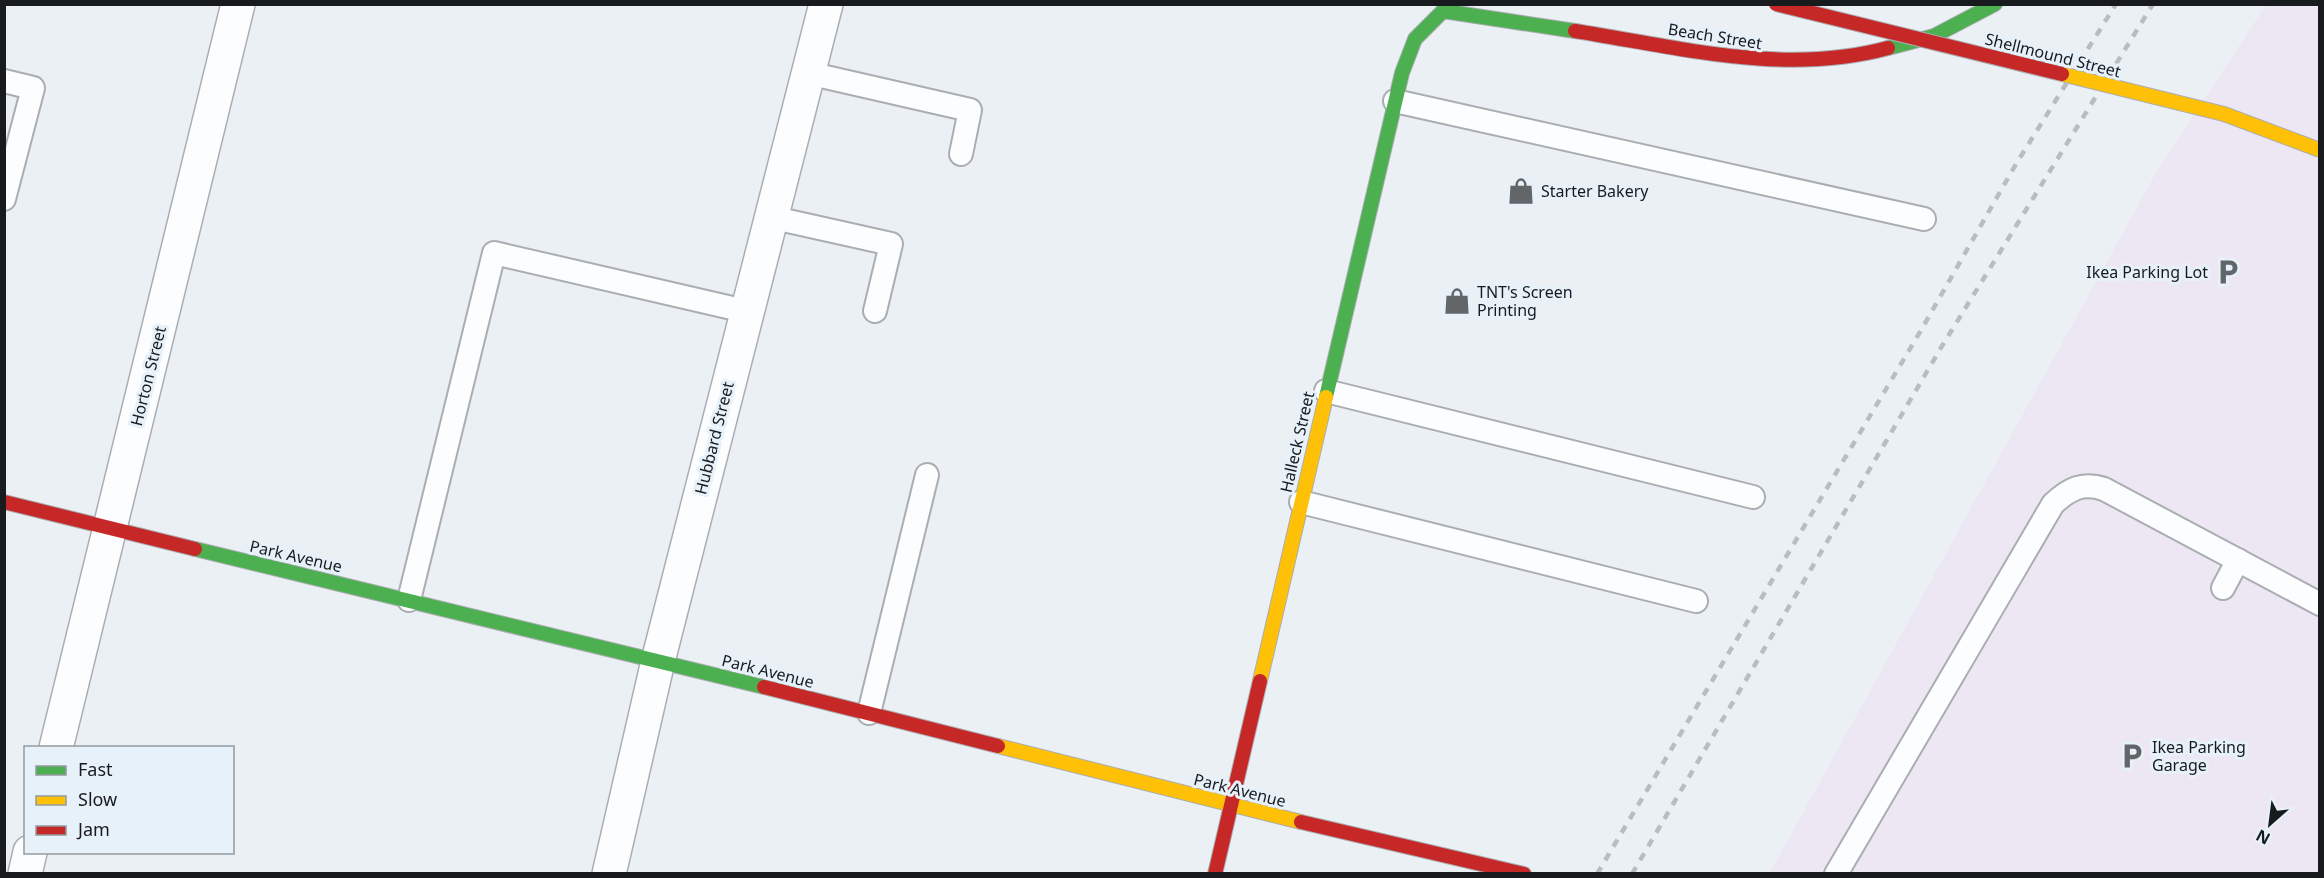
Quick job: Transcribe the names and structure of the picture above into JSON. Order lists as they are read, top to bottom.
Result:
{
  "streets": {
    "street": [
      "Beach Street",
      "Shellmound Street",
      "Horton Street",
      "Hubbard Street",
      "Halleck Street",
      "Park Avenue"
    ]
  },
  "crossings": [
    ["Beach Street", "Halleck Street"],
    ["Horton Street", "Park Avenue"],
    ["Hubbard Street", "Park Avenue"],
    ["Halleck Street", "Park Avenue"]
  ],
  "places": {
    "shop": ["Starter Bakery", "TNT's Screen Printing"],
    "parking": ["Ikea Parking Lot", "Ikea Parking Garage"]
  },
  "legend": ["Fast", "Slow", "Jam"],
  "north": "bottom left"
}
